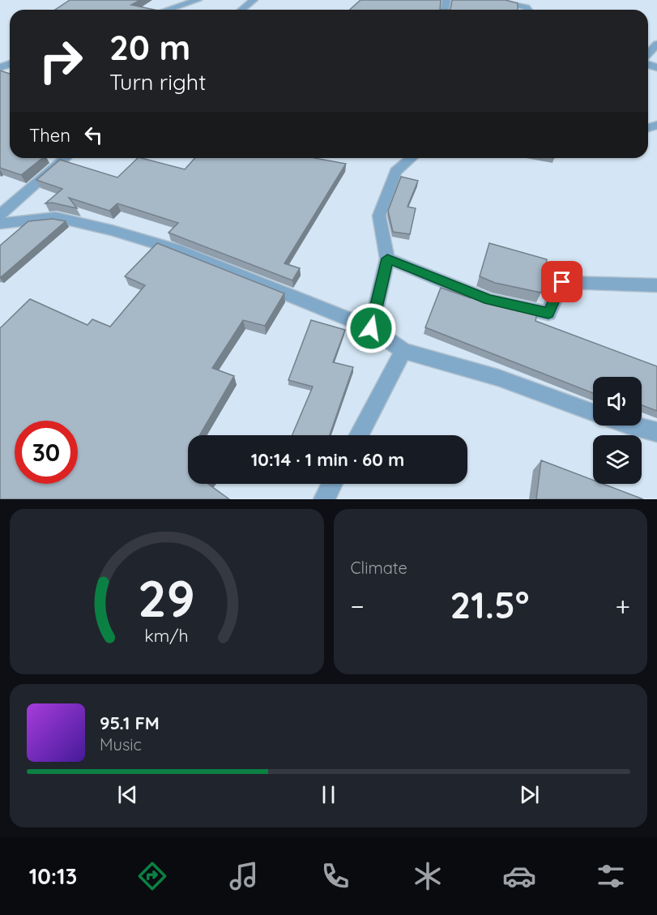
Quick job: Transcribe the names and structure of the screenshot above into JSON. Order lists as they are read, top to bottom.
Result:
{
  "page": {
    "turn": ["20 m", "Turn right"],
    "then": "Then",
    "limit": "30",
    "trip": "10:14 · 1 min · 60 m",
    "tile": "Climate",
    "heat": ["−", "21.5°", "+"],
    "song": ["95.1 FM", "Music"],
    "tabs": "10:13",
    "gauge": ["29", "km/h"]
  }
}
